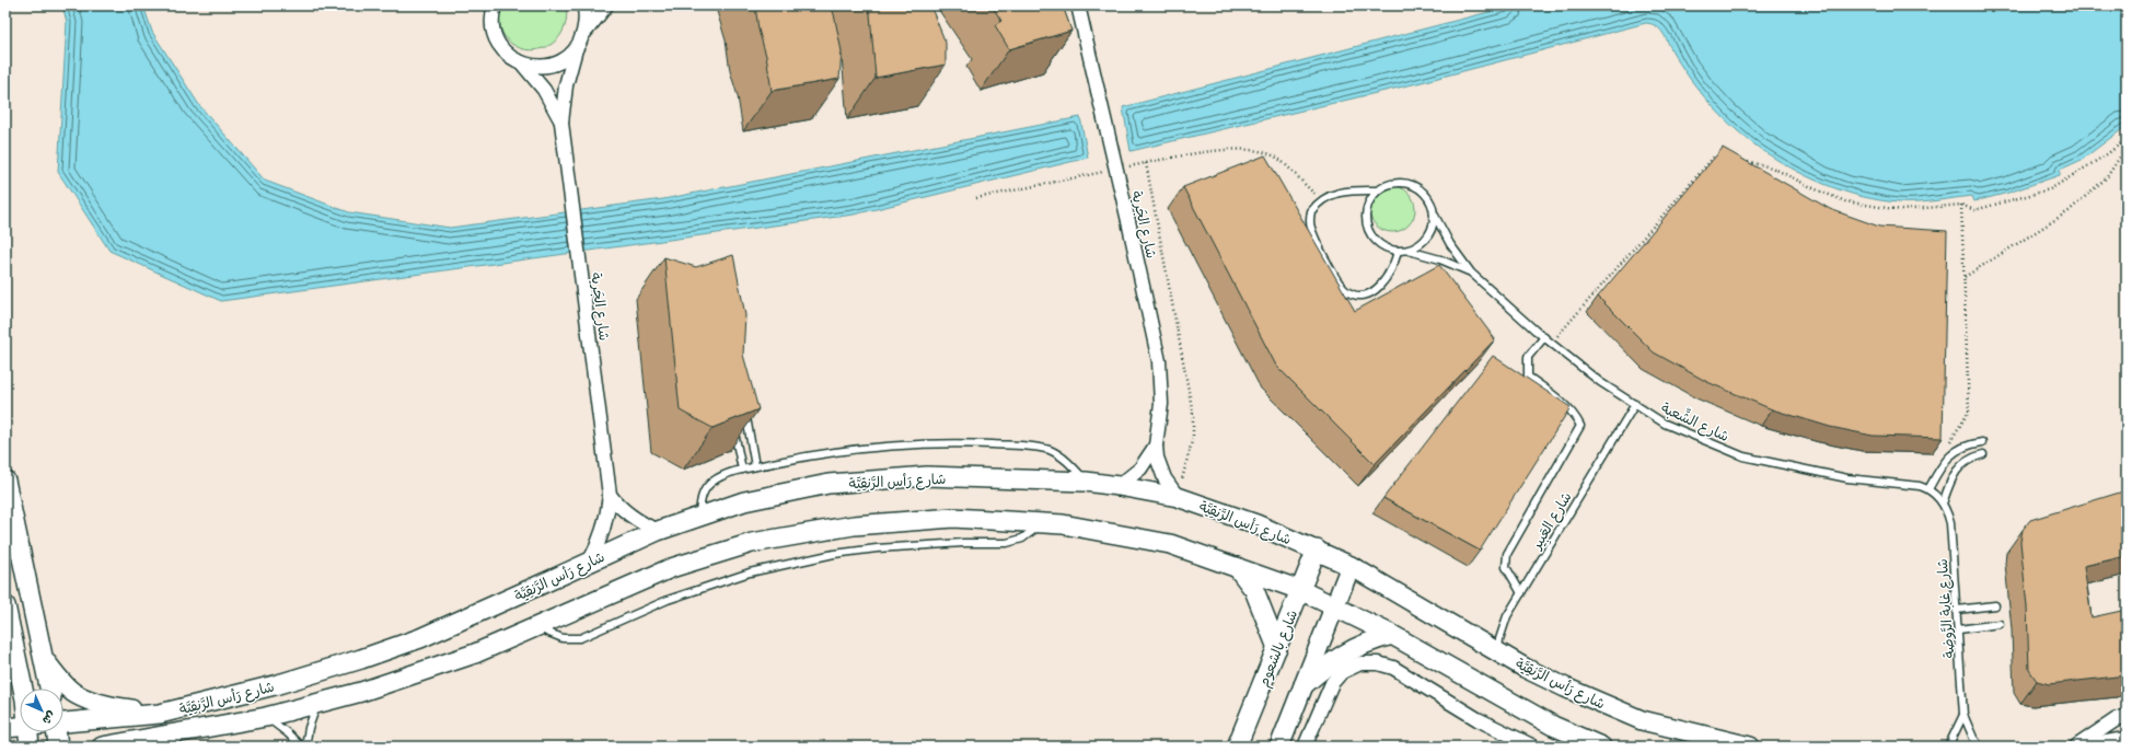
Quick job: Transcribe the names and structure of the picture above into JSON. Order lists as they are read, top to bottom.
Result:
{
  "streets": {
    "street": ["شارع الجَرية", "شارع رَأس الرَّنقِيَّة", "شارع بالشعوم"],
    "lane": ["شارع الشِّعبة", "شارع العَبِير", "شارع غابة الرَّوضة"]
  },
  "crossings": [
    ["شارع الجَرية", "شارع رَأس الرَّنقِيَّة"],
    ["شارع الشِّعبة", "شارع العَبِير"],
    ["شارع الشِّعبة", "شارع غابة الرَّوضة"],
    ["شارع رَأس الرَّنقِيَّة", "شارع العَبِير"],
    ["شارع رَأس الرَّنقِيَّة", "شارع بالشعوم"]
  ],
  "north": "bottom right"
}
